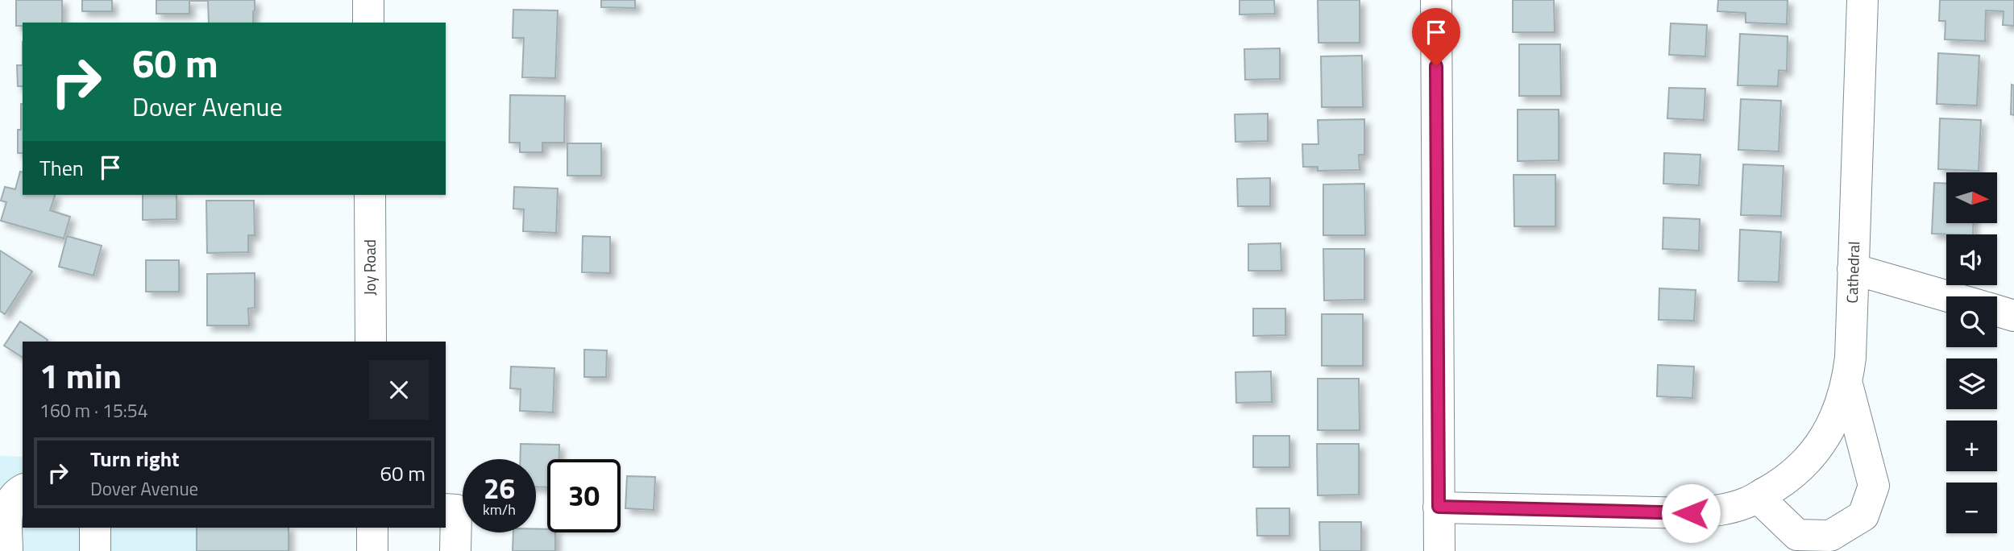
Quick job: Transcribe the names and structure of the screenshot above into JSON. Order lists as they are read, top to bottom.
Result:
{
  "streets": {
    "street": ["Joy Road", "Cathedral"]
  },
  "north": "right",
  "page": {
    "turn": ["60 m", "Dover Avenue"],
    "then": "Then",
    "map_buttons": ["+", "−"],
    "heading": ["1 min", "160 m · 15:54"],
    "list": [
      {
        "name": "Turn right",
        "note": "Dover Avenue",
        "value": "60 m"
      }
    ],
    "speed": "26 km/h",
    "limit": "30"
  }
}
